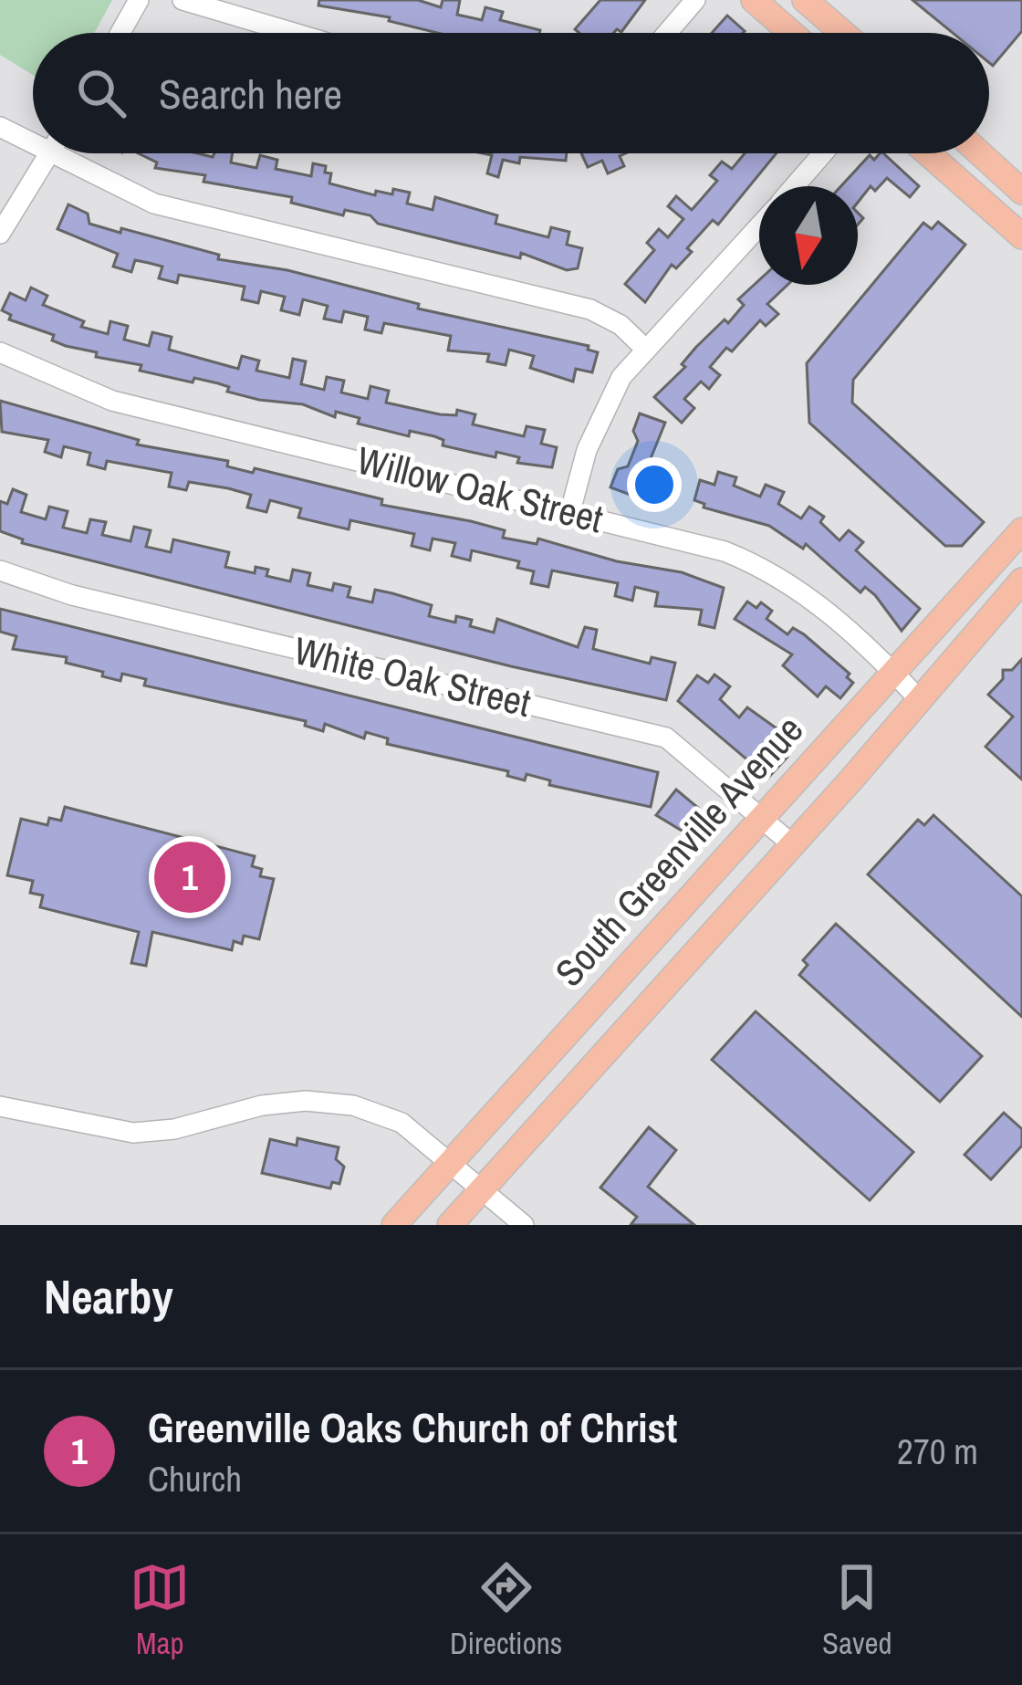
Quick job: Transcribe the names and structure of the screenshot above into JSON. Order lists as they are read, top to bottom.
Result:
{
  "streets": {
    "main road": ["South Greenville Avenue"],
    "street": ["Willow Oak Street", "White Oak Street"]
  },
  "crossings": [
    ["Willow Oak Street", "South Greenville Avenue"],
    ["White Oak Street", "South Greenville Avenue"]
  ],
  "north": "bottom",
  "page": {
    "search": "Search here",
    "pins": "1",
    "heading": "Nearby",
    "list": [
      {
        "mark": "1",
        "name": "Greenville Oaks Church of Christ",
        "note": "Church",
        "value": "270 m"
      }
    ],
    "nav": ["Map", "Directions", "Saved"]
  }
}
